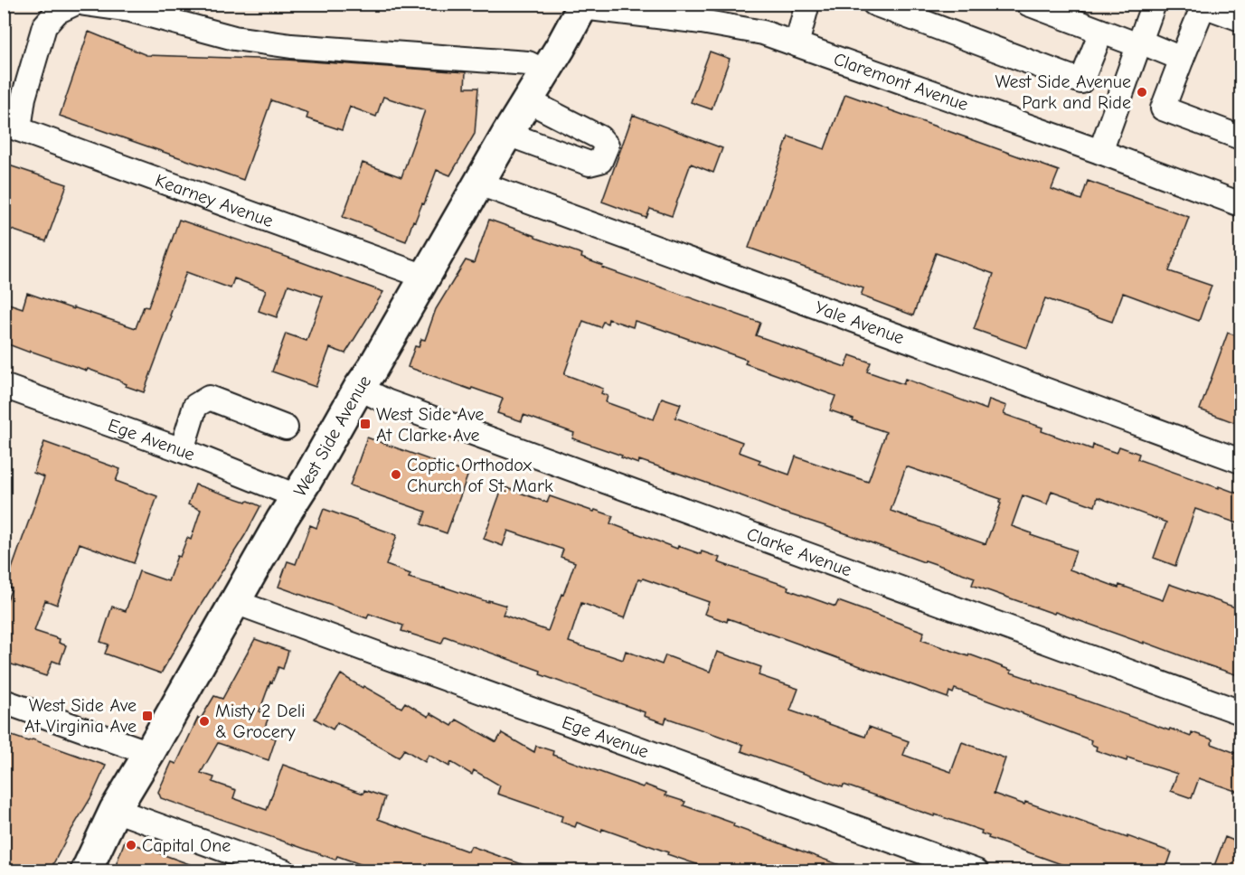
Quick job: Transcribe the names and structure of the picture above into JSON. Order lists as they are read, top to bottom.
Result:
{
  "streets": {
    "main road": ["West Side Avenue"],
    "street": [
      "Claremont Avenue",
      "Kearney Avenue",
      "Yale Avenue",
      "Ege Avenue",
      "Clarke Avenue"
    ]
  },
  "crossings": [
    ["Claremont Avenue", "West Side Avenue"],
    ["Kearney Avenue", "West Side Avenue"],
    ["Yale Avenue", "West Side Avenue"],
    ["West Side Avenue", "Ege Avenue"],
    ["West Side Avenue", "Clarke Avenue"]
  ],
  "places": {
    "other": [
      "West Side Avenue Park and Ride",
      "Coptic Orthodox Church of St. Mark",
      "Misty 2 Deli & Grocery",
      "Capital One"
    ],
    "transit": ["West Side Ave At Clarke Ave", "West Side Ave At Virginia Ave"]
  }
}
